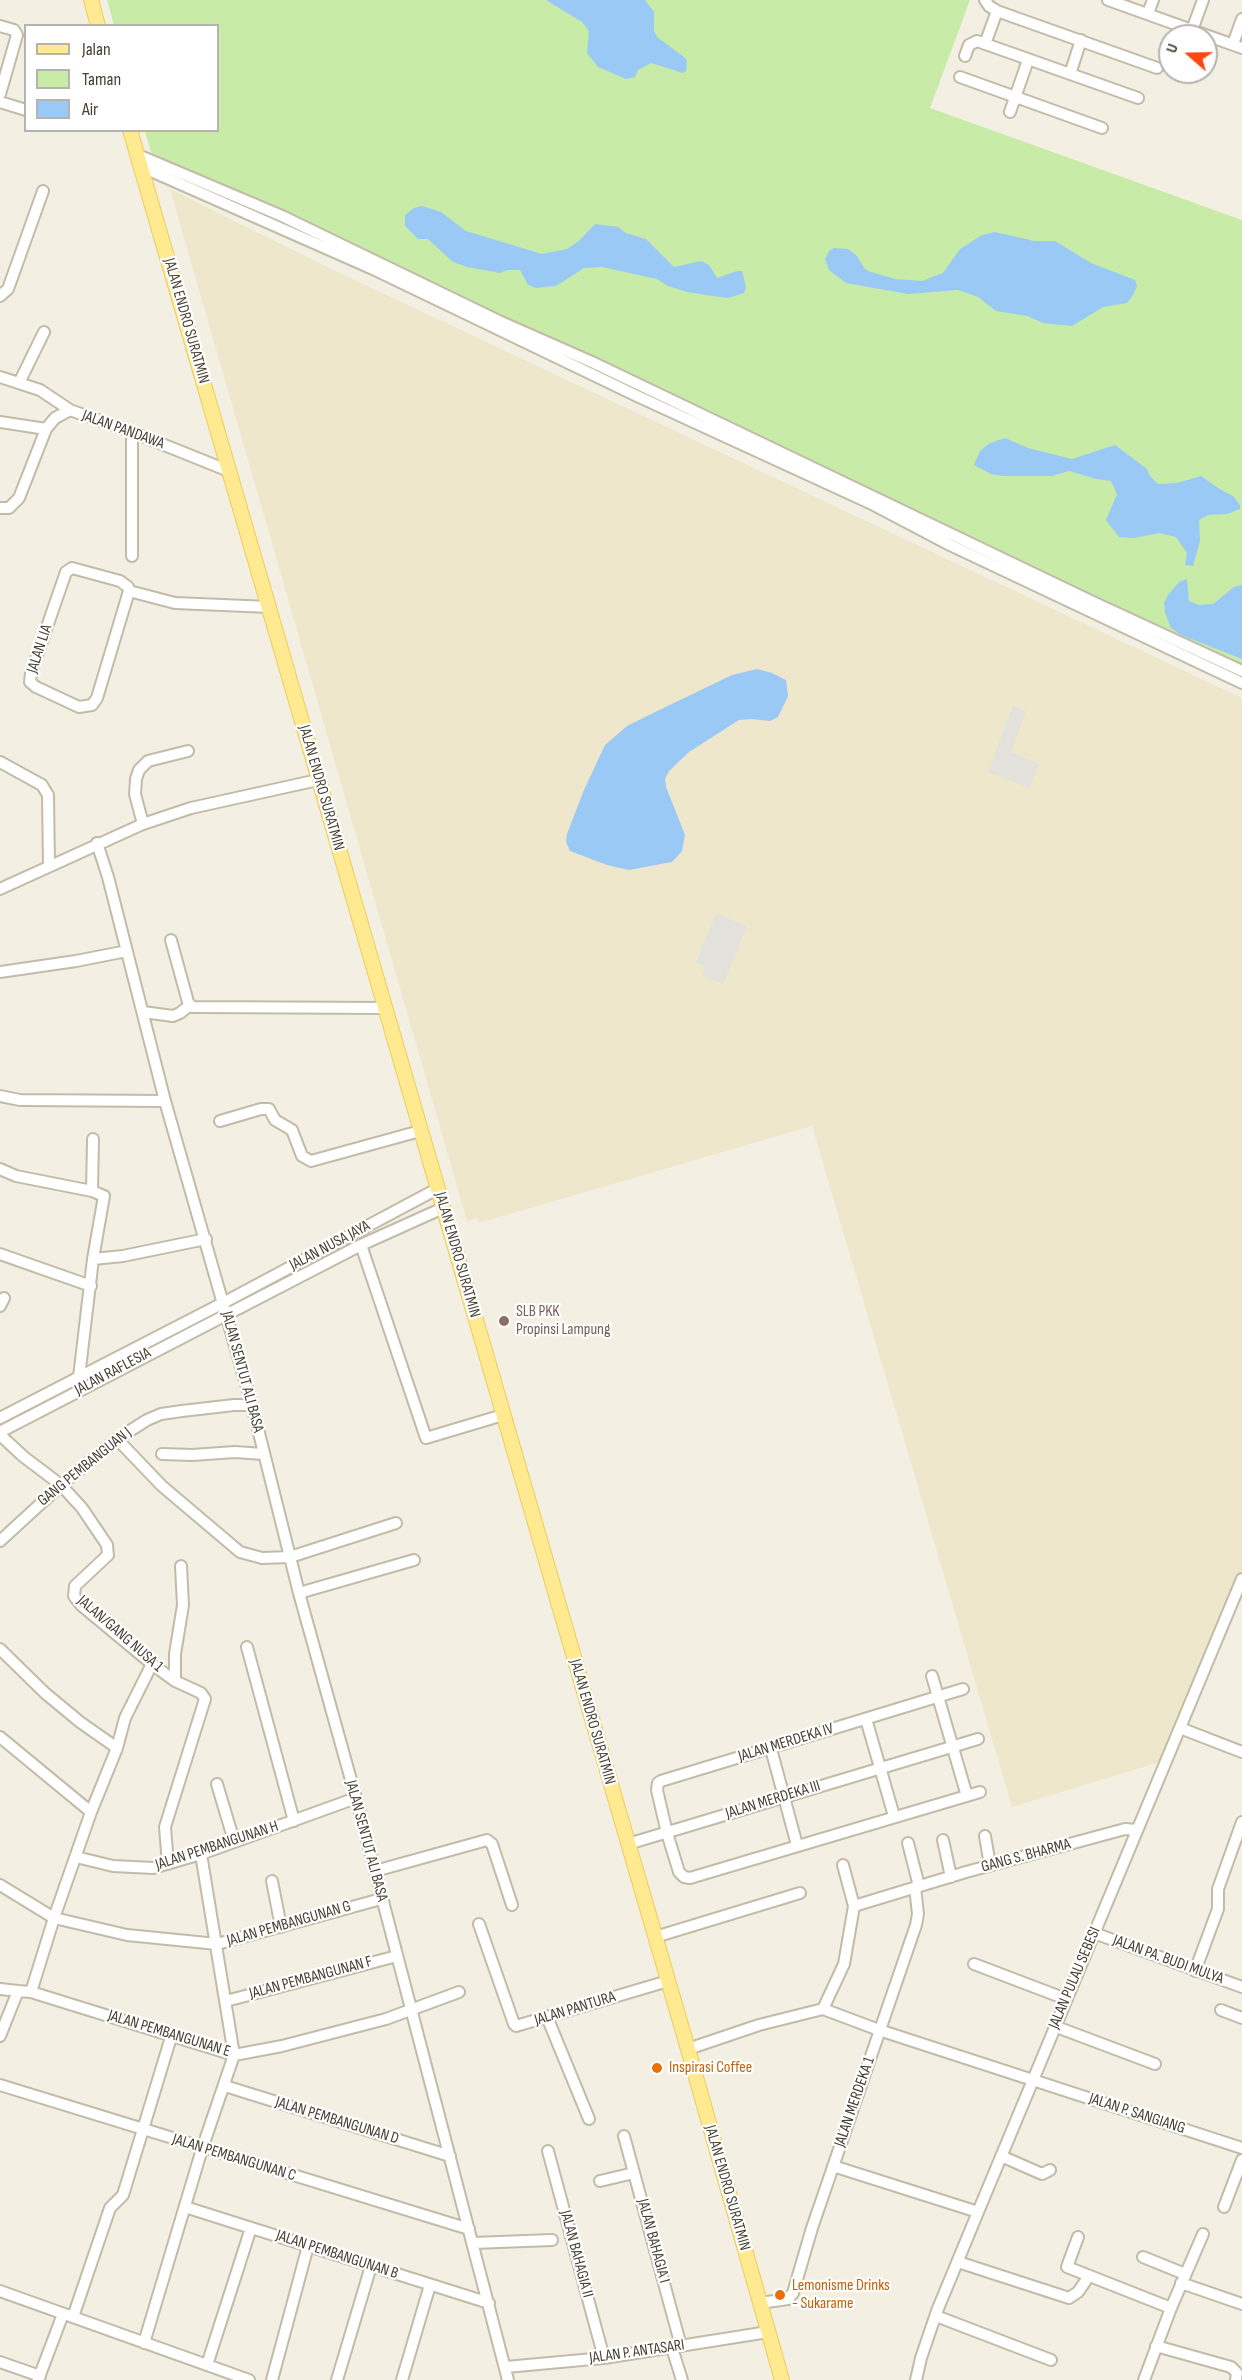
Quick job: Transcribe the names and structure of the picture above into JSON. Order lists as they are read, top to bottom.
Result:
{
  "streets": {
    "main road": ["JALAN ENDRO SURATMIN"],
    "street": [
      "JALAN PANDAWA",
      "JALAN LIA",
      "JALAN NUSA JAYA",
      "JALAN RAFLESIA",
      "JALAN SENTUT ALI BASA",
      "GANG PEMBANGUAN J",
      "JALAN/GANG NUSA 1",
      "JALAN MERDEKA IV",
      "JALAN MERDEKA III",
      "JALAN PEMBANGUNAN H",
      "GANG S. BHARMA",
      "JALAN PEMBANGUNAN G",
      "JALAN PA. BUDI MULYA",
      "JALAN PEMBANGUNAN F",
      "JALAN PULAU SEBESI",
      "JALAN PANTURA",
      "JALAN PEMBANGUNAN E",
      "JALAN MERDEKA 1",
      "JALAN P. SANGIANG",
      "JALAN PEMBANGUNAN D",
      "JALAN PEMBANGUNAN C",
      "JALAN BAHAGIA I",
      "JALAN BAHAGIA II",
      "JALAN PEMBANGUNAN B",
      "JALAN P. ANTASARI"
    ]
  },
  "crossings": [
    ["JALAN ENDRO SURATMIN", "JALAN PANDAWA"],
    ["JALAN ENDRO SURATMIN", "JALAN LIA"],
    ["JALAN ENDRO SURATMIN", "JALAN NUSA JAYA"],
    ["JALAN ENDRO SURATMIN", "JALAN MERDEKA III"],
    ["JALAN ENDRO SURATMIN", "JALAN PANTURA"],
    ["JALAN ENDRO SURATMIN", "JALAN MERDEKA 1"],
    ["JALAN ENDRO SURATMIN", "JALAN P. ANTASARI"],
    ["JALAN NUSA JAYA", "JALAN RAFLESIA"],
    ["JALAN NUSA JAYA", "JALAN SENTUT ALI BASA"],
    ["JALAN RAFLESIA", "JALAN SENTUT ALI BASA"],
    ["JALAN RAFLESIA", "JALAN/GANG NUSA 1"],
    ["JALAN SENTUT ALI BASA", "GANG PEMBANGUAN J"],
    ["JALAN SENTUT ALI BASA", "JALAN PEMBANGUNAN H"],
    ["JALAN SENTUT ALI BASA", "JALAN PEMBANGUNAN G"],
    ["JALAN SENTUT ALI BASA", "JALAN PEMBANGUNAN F"],
    ["JALAN SENTUT ALI BASA", "JALAN PEMBANGUNAN E"],
    ["JALAN SENTUT ALI BASA", "JALAN PEMBANGUNAN D"],
    ["JALAN SENTUT ALI BASA", "JALAN PEMBANGUNAN C"],
    ["JALAN SENTUT ALI BASA", "JALAN PEMBANGUNAN B"],
    ["JALAN SENTUT ALI BASA", "JALAN P. ANTASARI"],
    ["GANG PEMBANGUAN J", "JALAN/GANG NUSA 1"],
    ["JALAN/GANG NUSA 1", "JALAN PEMBANGUNAN H"],
    ["JALAN MERDEKA IV", "JALAN MERDEKA III"],
    ["GANG S. BHARMA", "JALAN PULAU SEBESI"],
    ["GANG S. BHARMA", "JALAN MERDEKA 1"],
    ["JALAN PA. BUDI MULYA", "JALAN PULAU SEBESI"],
    ["JALAN PULAU SEBESI", "JALAN P. SANGIANG"],
    ["JALAN BAHAGIA I", "JALAN P. ANTASARI"],
    ["JALAN BAHAGIA II", "JALAN P. ANTASARI"]
  ],
  "places": ["SLB PKK Propinsi Lampung", "Inspirasi Coffee", "Lemonisme Drinks - Sukarame"],
  "legend": ["Jalan", "Taman", "Air"],
  "north": "left"
}
